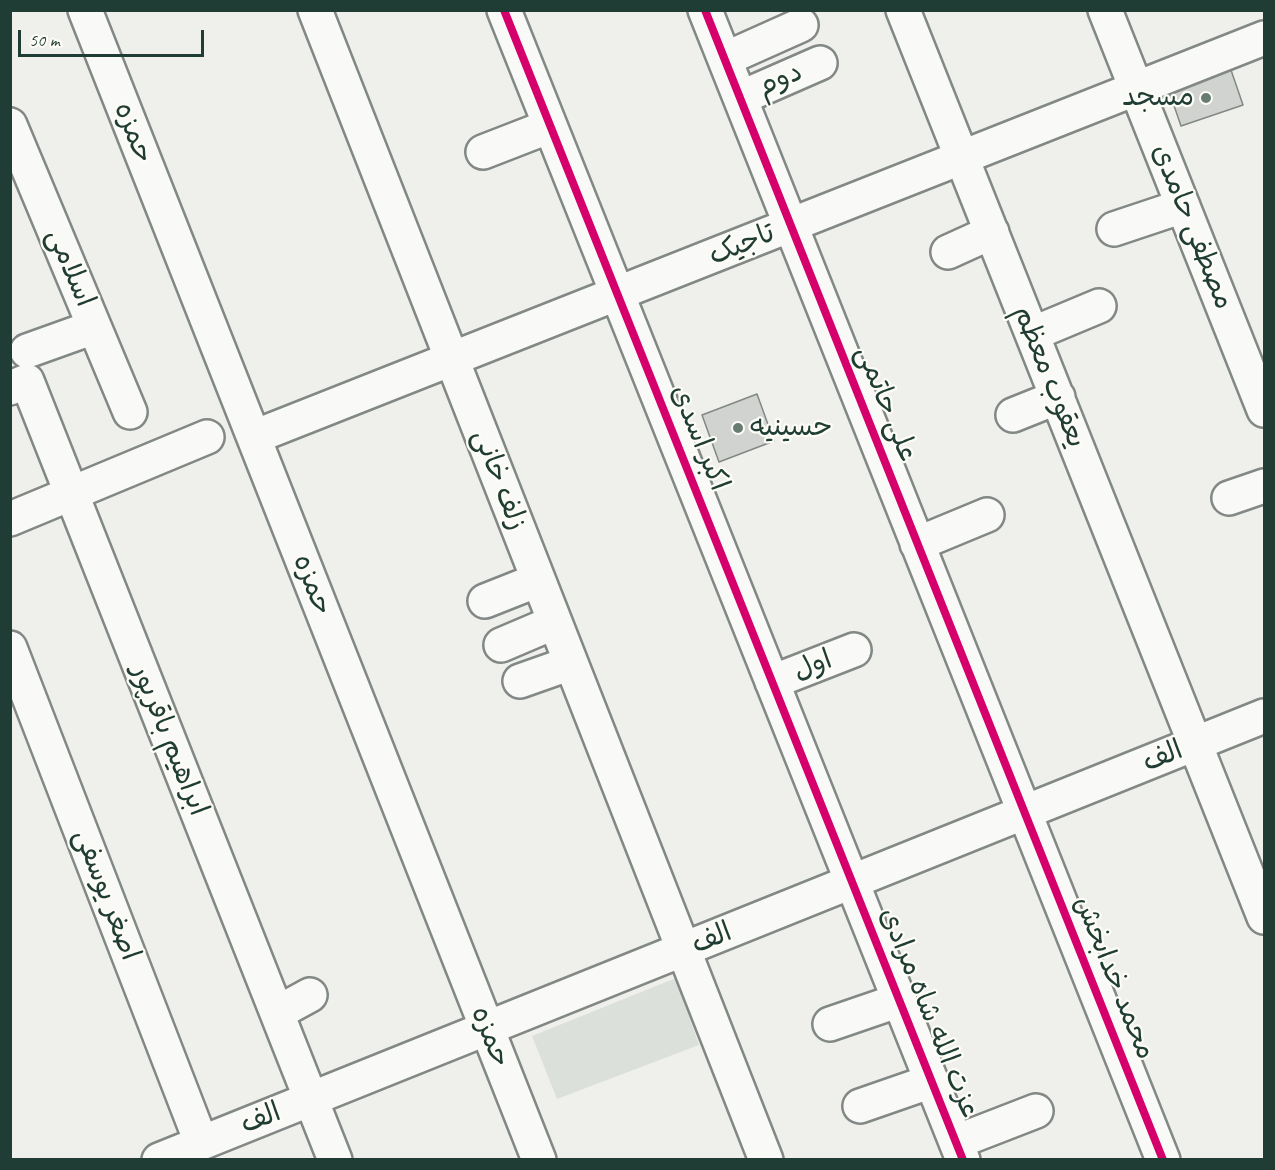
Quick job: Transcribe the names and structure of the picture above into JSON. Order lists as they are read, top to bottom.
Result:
{
  "streets": {
    "street": [
      "دوم",
      "حمزه",
      "مصطفی حامدی",
      "تاجیک",
      "اسلامی",
      "یعقوب معظم",
      "علی حاتمی",
      "اکبر اسدی",
      "زلف خانی",
      "اول",
      "ابراهیم باقرپور",
      "الف",
      "اصغر یوسفی",
      "محمد خدابخش",
      "عزت الله شاه مرادی"
    ]
  },
  "crossings": [
    ["دوم", "علی حاتمی"],
    ["حمزه", "تاجیک"],
    ["حمزه", "الف"],
    ["مصطفی حامدی", "تاجیک"],
    ["تاجیک", "یعقوب معظم"],
    ["تاجیک", "علی حاتمی"],
    ["تاجیک", "اکبر اسدی"],
    ["تاجیک", "زلف خانی"],
    ["یعقوب معظم", "الف"],
    ["علی حاتمی", "الف"],
    ["علی حاتمی", "محمد خدابخش"],
    ["اکبر اسدی", "اول"],
    ["اکبر اسدی", "الف"],
    ["اکبر اسدی", "عزت الله شاه مرادی"],
    ["زلف خانی", "الف"],
    ["ابراهیم باقرپور", "الف"],
    ["الف", "اصغر یوسفی"],
    ["الف", "محمد خدابخش"],
    ["الف", "عزت الله شاه مرادی"]
  ],
  "places": ["مسجد", "حسینیه"],
  "scale_bar": "50 m"
}
